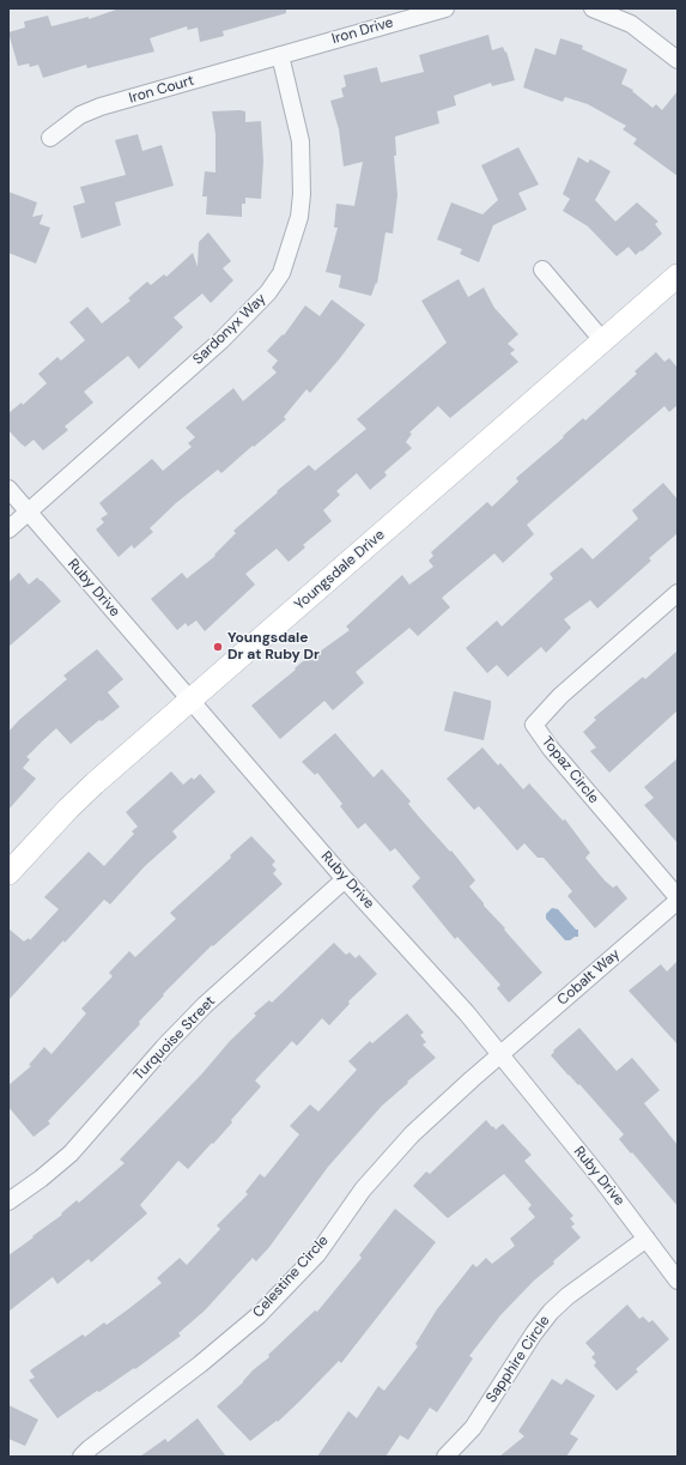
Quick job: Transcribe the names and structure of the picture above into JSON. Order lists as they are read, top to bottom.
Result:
{
  "streets": {
    "street": [
      "Iron Drive",
      "Iron Court",
      "Sardonyx Way",
      "Youngsdale Drive",
      "Ruby Drive",
      "Topaz Circle",
      "Cobalt Way",
      "Turquoise Street",
      "Celestine Circle",
      "Sapphire Circle"
    ]
  },
  "crossings": [
    ["Iron Drive", "Iron Court"],
    ["Iron Drive", "Sardonyx Way"],
    ["Iron Court", "Sardonyx Way"],
    ["Sardonyx Way", "Ruby Drive"],
    ["Youngsdale Drive", "Ruby Drive"],
    ["Ruby Drive", "Cobalt Way"],
    ["Ruby Drive", "Turquoise Street"],
    ["Ruby Drive", "Celestine Circle"],
    ["Ruby Drive", "Sapphire Circle"],
    ["Topaz Circle", "Cobalt Way"],
    ["Cobalt Way", "Celestine Circle"]
  ],
  "places": ["Youngsdale Dr at Ruby Dr"]
}
